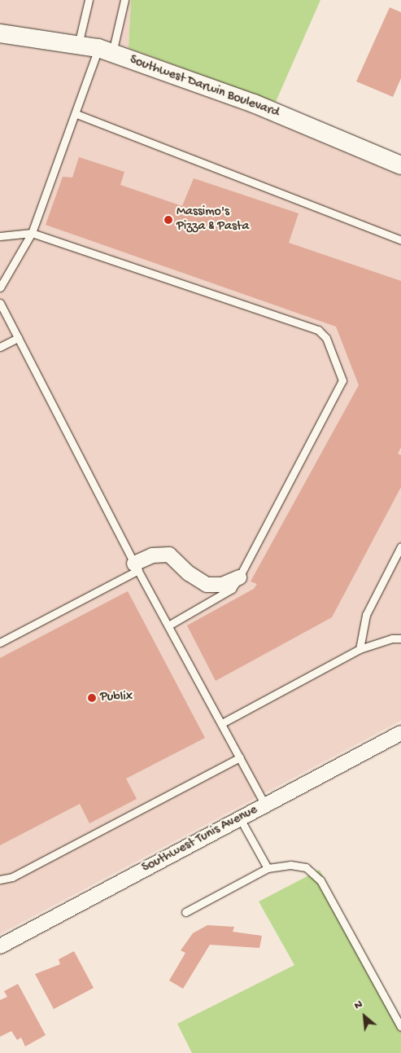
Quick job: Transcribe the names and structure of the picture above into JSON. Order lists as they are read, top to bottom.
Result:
{
  "streets": {
    "street": ["Southwest Darwin Boulevard", "Southwest Tunis Avenue"]
  },
  "places": ["Massimo's Pizza & Pasta", "Publix"],
  "north": "top left"
}
